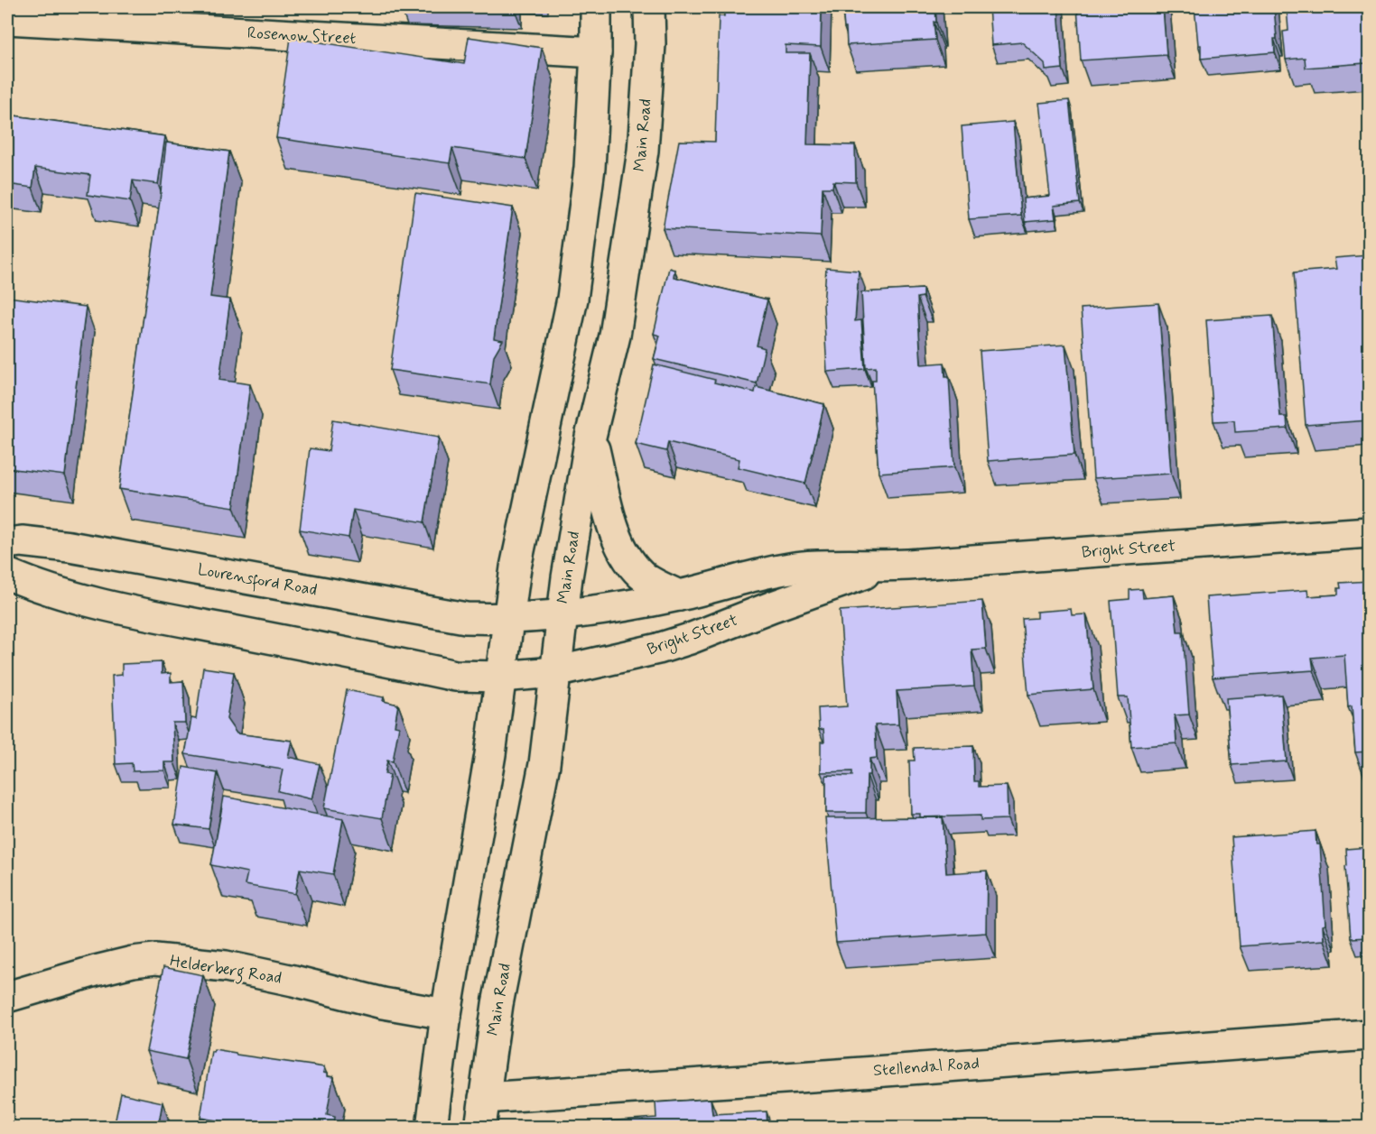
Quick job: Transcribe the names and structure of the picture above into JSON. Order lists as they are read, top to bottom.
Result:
{
  "streets": {
    "street": [
      "Rosenow Street",
      "Main Road",
      "Bright Street",
      "Lourensford Road",
      "Helderberg Road",
      "Stellendal Road"
    ]
  },
  "crossings": [
    ["Main Road", "Bright Street"],
    ["Main Road", "Lourensford Road"],
    ["Main Road", "Stellendal Road"],
    ["Bright Street", "Lourensford Road"]
  ]
}
